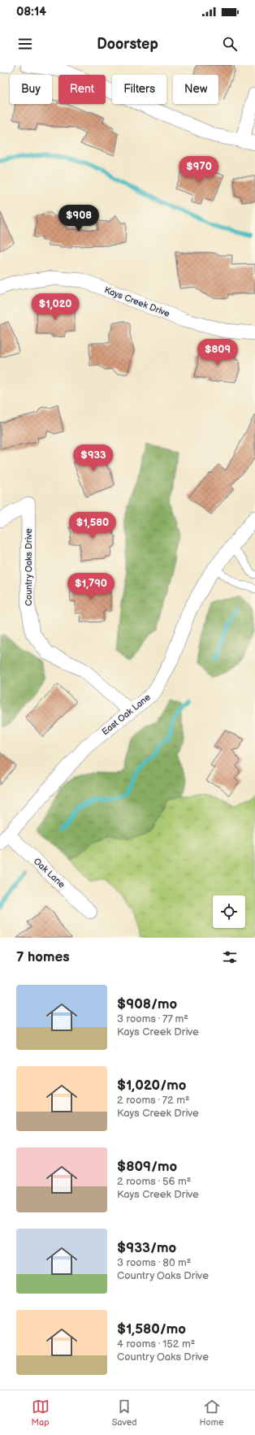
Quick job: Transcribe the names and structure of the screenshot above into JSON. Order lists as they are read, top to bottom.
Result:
{
  "streets": {
    "street": [
      "Kays Creek Drive",
      "Country Oaks Drive",
      "East Oak Lane",
      "Oak Lane"
    ]
  },
  "crossings": [
    ["Country Oaks Drive", "East Oak Lane"],
    ["East Oak Lane", "Oak Lane"]
  ],
  "page": {
    "status": "08:14",
    "header": "Doorstep",
    "chip": [
      "Buy",
      "Rent",
      "Filters",
      "New"
    ],
    "price": [
      "$970",
      "$908",
      "$1,020",
      "$809",
      "$933",
      "$1,580",
      "$1,790"
    ],
    "heading": "7 homes",
    "list": [
      {
        "name": "$908/mo",
        "note": "3 rooms · 77 m² · Kays Creek Drive"
      },
      {
        "name": "$1,020/mo",
        "note": "2 rooms · 72 m² · Kays Creek Drive"
      },
      {
        "name": "$809/mo",
        "note": "2 rooms · 56 m² · Kays Creek Drive"
      },
      {
        "name": "$933/mo",
        "note": "3 rooms · 80 m² · Country Oaks Drive"
      },
      {
        "name": "$1,580/mo",
        "note": "4 rooms · 152 m² · Country Oaks Drive"
      }
    ],
    "tabs": ["Map", "Saved", "Home"]
  }
}
